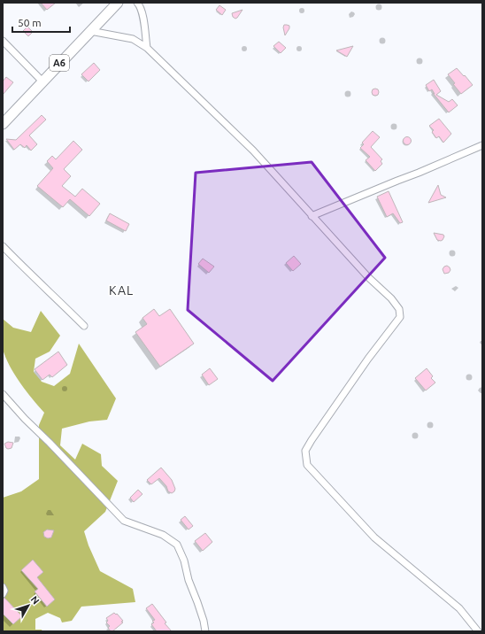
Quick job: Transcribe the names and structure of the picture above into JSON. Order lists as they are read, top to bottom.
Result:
{
  "streets": {
    "main road": ["A6"]
  },
  "districts": ["KAL"],
  "scale_bar": "50 m",
  "north": "top right"
}
